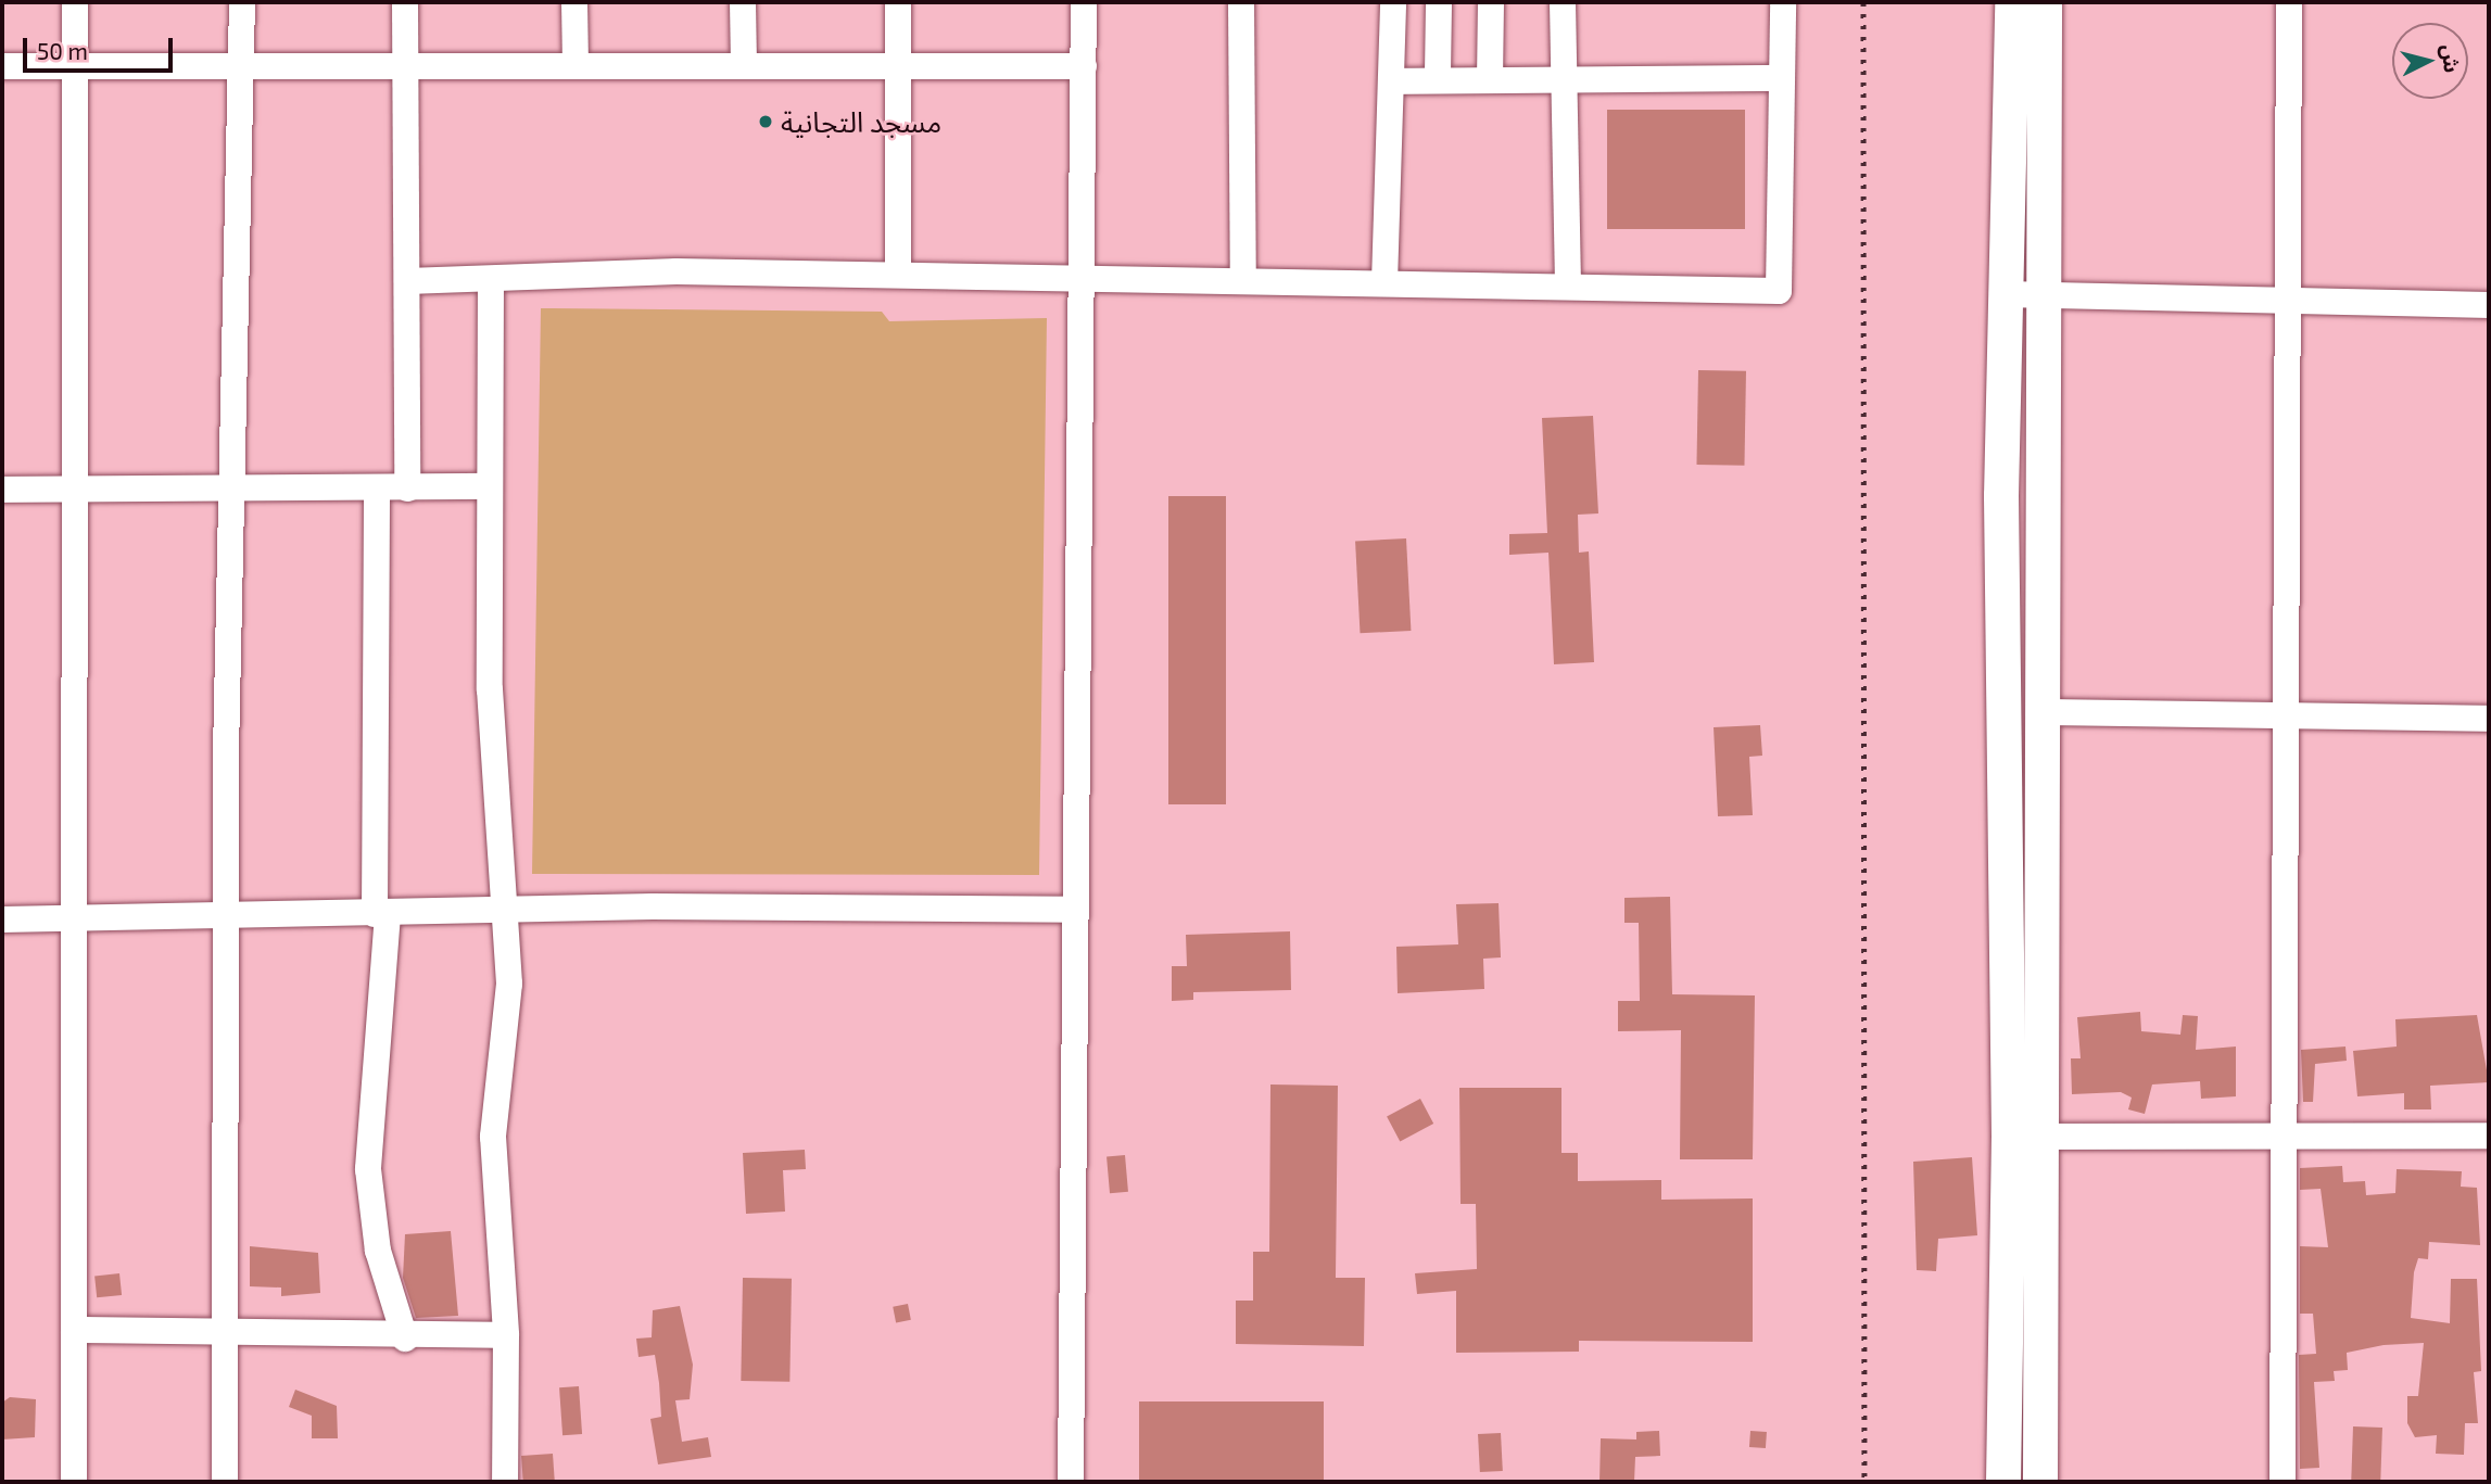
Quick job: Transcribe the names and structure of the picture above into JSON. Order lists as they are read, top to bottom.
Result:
{
  "places": ["مسجد التجانية"],
  "scale_bar": "50 m",
  "north": "right"
}
